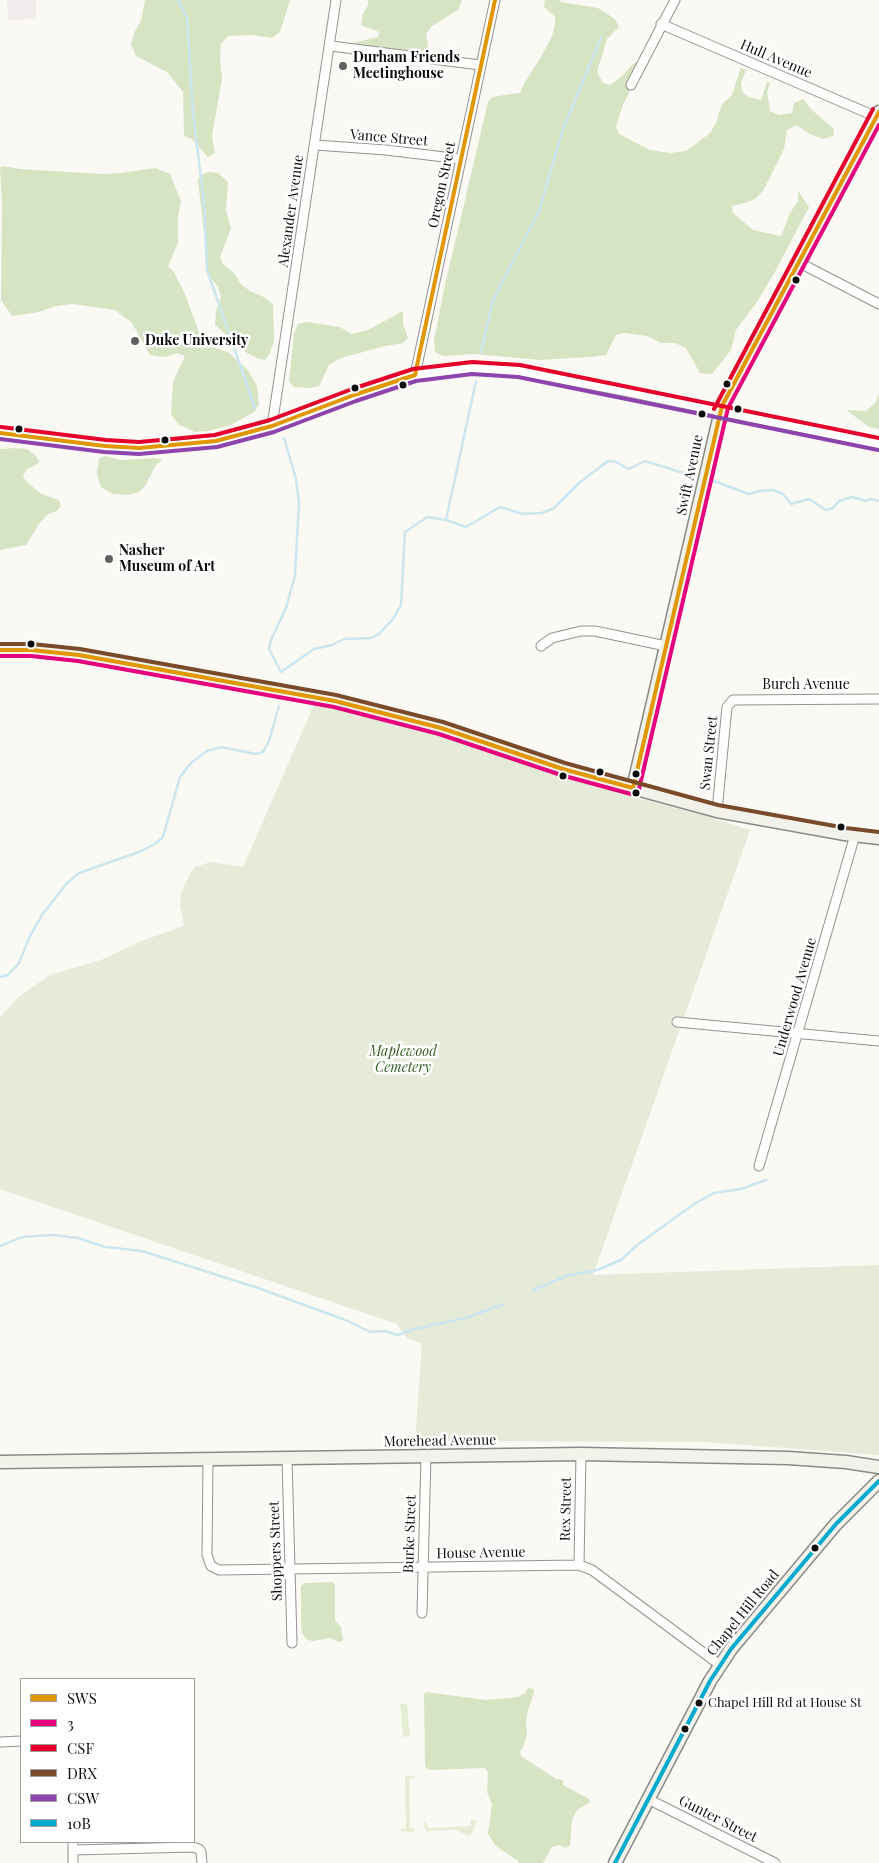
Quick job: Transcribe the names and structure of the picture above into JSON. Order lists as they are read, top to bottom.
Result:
{
  "streets": {
    "street": [
      "Hull Avenue",
      "Vance Street",
      "Oregon Street",
      "Alexander Avenue",
      "Swift Avenue",
      "Burch Avenue",
      "Swan Street",
      "Underwood Avenue",
      "Morehead Avenue",
      "Rex Street",
      "Burke Street",
      "Shoppers Street",
      "House Avenue",
      "Chapel Hill Road",
      "Gunter Street"
    ]
  },
  "crossings": [
    ["Hull Avenue", "Swift Avenue"],
    ["Vance Street", "Oregon Street"],
    ["Vance Street", "Alexander Avenue"],
    ["Burch Avenue", "Swan Street"],
    ["Morehead Avenue", "Rex Street"],
    ["Morehead Avenue", "Burke Street"],
    ["Morehead Avenue", "Shoppers Street"],
    ["Morehead Avenue", "House Avenue"],
    ["Rex Street", "House Avenue"],
    ["Burke Street", "House Avenue"],
    ["Shoppers Street", "House Avenue"],
    ["House Avenue", "Chapel Hill Road"],
    ["Chapel Hill Road", "Gunter Street"]
  ],
  "parks": ["Maplewood Cemetery"],
  "places": [
    "Durham Friends Meetinghouse",
    "Duke University",
    "Nasher Museum of Art",
    "Chapel Hill Rd at House St"
  ],
  "lines": [
    "transit line SWS",
    "transit line CSF",
    "transit line 3",
    "transit line CSW",
    "transit line DRX",
    "transit line 10B"
  ],
  "legend": [
    "SWS",
    "3",
    "CSF",
    "DRX",
    "CSW",
    "10B"
  ]
}
